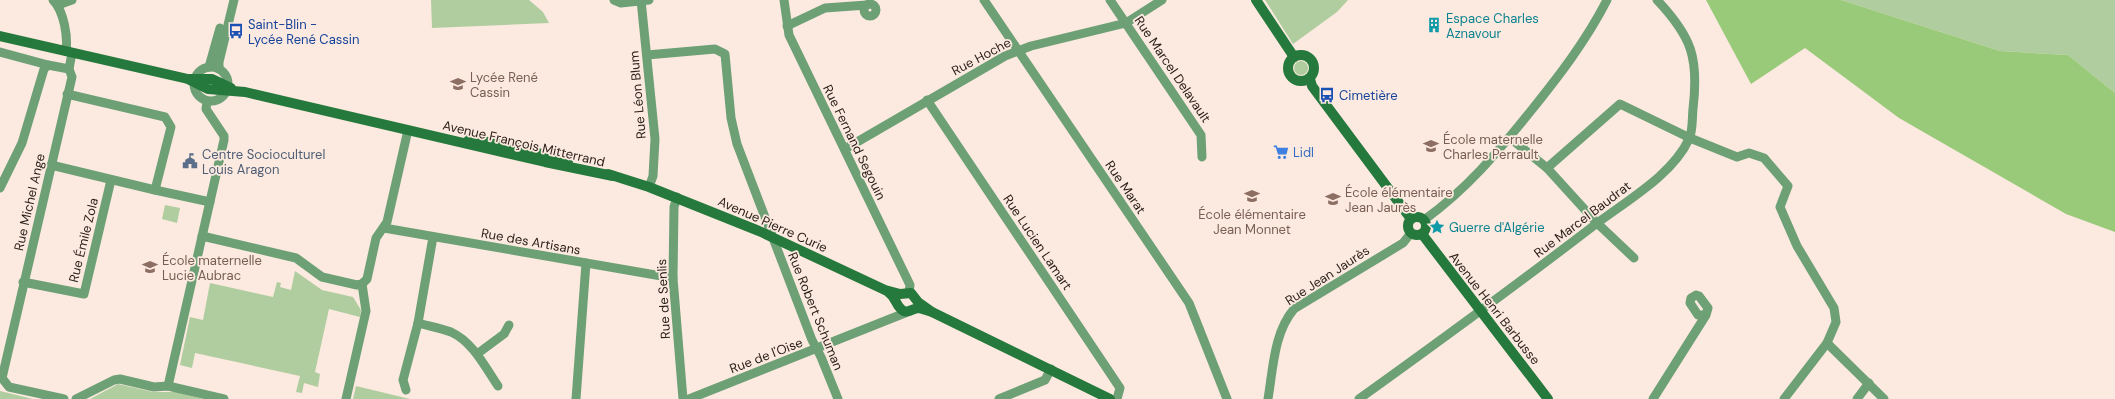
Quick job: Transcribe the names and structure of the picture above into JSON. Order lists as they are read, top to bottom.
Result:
{
  "streets": {
    "main road": ["Avenue François Mitterrand", "Avenue Pierre Curie", "Avenue Henri Barbusse"],
    "street": [
      "Rue Hoche",
      "Rue Marcel Delavault",
      "Rue Léon Blum",
      "Rue Fernand Segouin",
      "Rue Marat",
      "Rue Michel Ange",
      "Rue Marcel Baudrat",
      "Rue Émile Zola",
      "Rue des Artisans",
      "Rue Lucien Lamart",
      "Rue Jean Jaurès",
      "Rue de Senlis",
      "Rue Robert Schuman",
      "Rue de l'Oise"
    ]
  },
  "crossings": [
    ["Rue Hoche", "Rue Marcel Delavault"],
    ["Rue Hoche", "Rue Fernand Segouin"],
    ["Rue Hoche", "Rue Marat"],
    ["Rue Hoche", "Rue Lucien Lamart"],
    ["Rue Léon Blum", "Avenue François Mitterrand"],
    ["Rue Léon Blum", "Avenue Pierre Curie"],
    ["Rue Léon Blum", "Rue Robert Schuman"],
    ["Rue Fernand Segouin", "Avenue Pierre Curie"],
    ["Rue Fernand Segouin", "Rue de l'Oise"],
    ["Avenue François Mitterrand", "Rue Michel Ange"],
    ["Avenue François Mitterrand", "Avenue Pierre Curie"],
    ["Rue Michel Ange", "Rue Émile Zola"],
    ["Rue Marcel Baudrat", "Avenue Henri Barbusse"],
    ["Avenue Pierre Curie", "Rue de Senlis"],
    ["Avenue Pierre Curie", "Rue Robert Schuman"],
    ["Avenue Pierre Curie", "Rue de l'Oise"],
    ["Rue des Artisans", "Rue de Senlis"],
    ["Rue Jean Jaurès", "Avenue Henri Barbusse"],
    ["Rue Robert Schuman", "Rue de l'Oise"]
  ],
  "places": {
    "building": ["Espace Charles Aznavour"],
    "bus stop": ["Saint-Blin - Lycée René Cassin", "Cimetière"],
    "school or university": [
      "Lycée René Cassin",
      "École maternelle Charles Perrault",
      "École élémentaire Jean Monnet",
      "École élémentaire Jean Jaurès",
      "École maternelle Lucie Aubrac"
    ],
    "supermarket": ["Lidl"],
    "public building": ["Centre Socioculturel Louis Aragon"],
    "place": ["Guerre d'Algérie"]
  }
}
